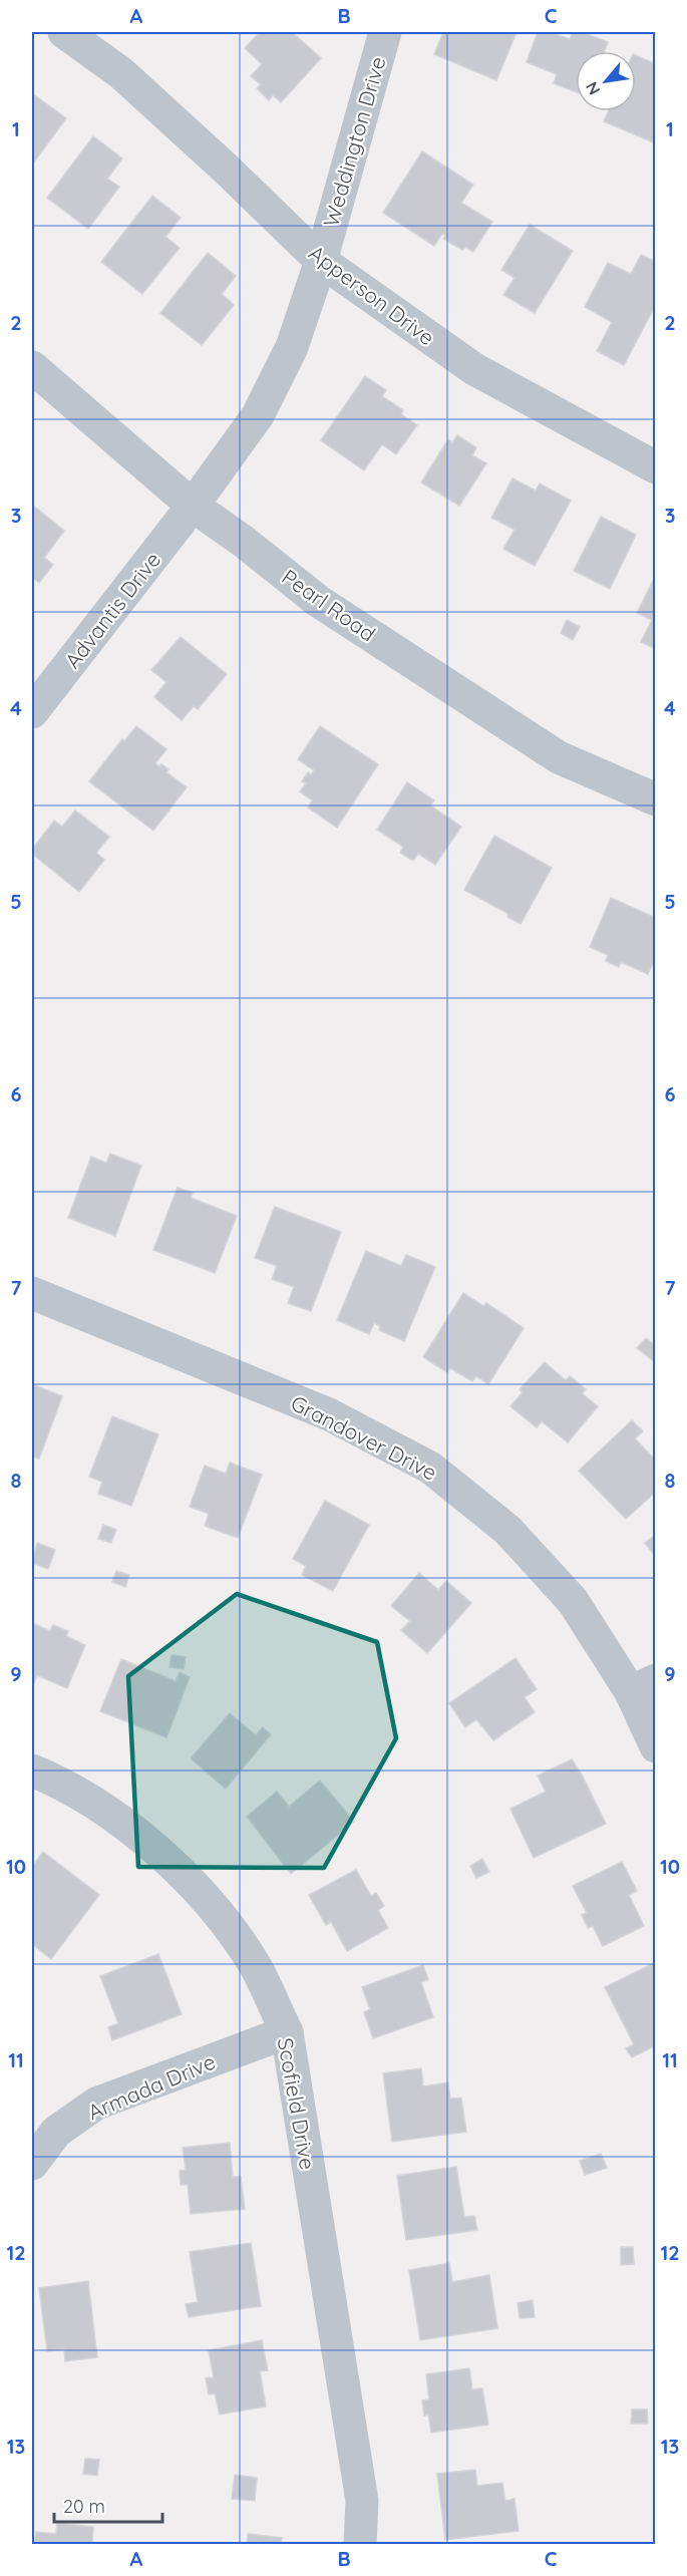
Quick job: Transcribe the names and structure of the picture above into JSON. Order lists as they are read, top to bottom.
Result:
{
  "streets": {
    "street": [
      "Weddington Drive",
      "Apperson Drive",
      "Pearl Road",
      "Advantis Drive",
      "Grandover Drive",
      "Armada Drive",
      "Scofield Drive"
    ]
  },
  "crossings": [
    ["Weddington Drive", "Apperson Drive"],
    ["Weddington Drive", "Pearl Road"],
    ["Weddington Drive", "Advantis Drive"],
    ["Pearl Road", "Advantis Drive"],
    ["Armada Drive", "Scofield Drive"]
  ],
  "scale_bar": "20 m",
  "north": "bottom left",
  "grid": {
    "columns": ["A", "B", "C"],
    "rows": [
      "1",
      "2",
      "3",
      "4",
      "5",
      "6",
      "7",
      "8",
      "9",
      "10",
      "11",
      "12",
      "13"
    ]
  }
}
